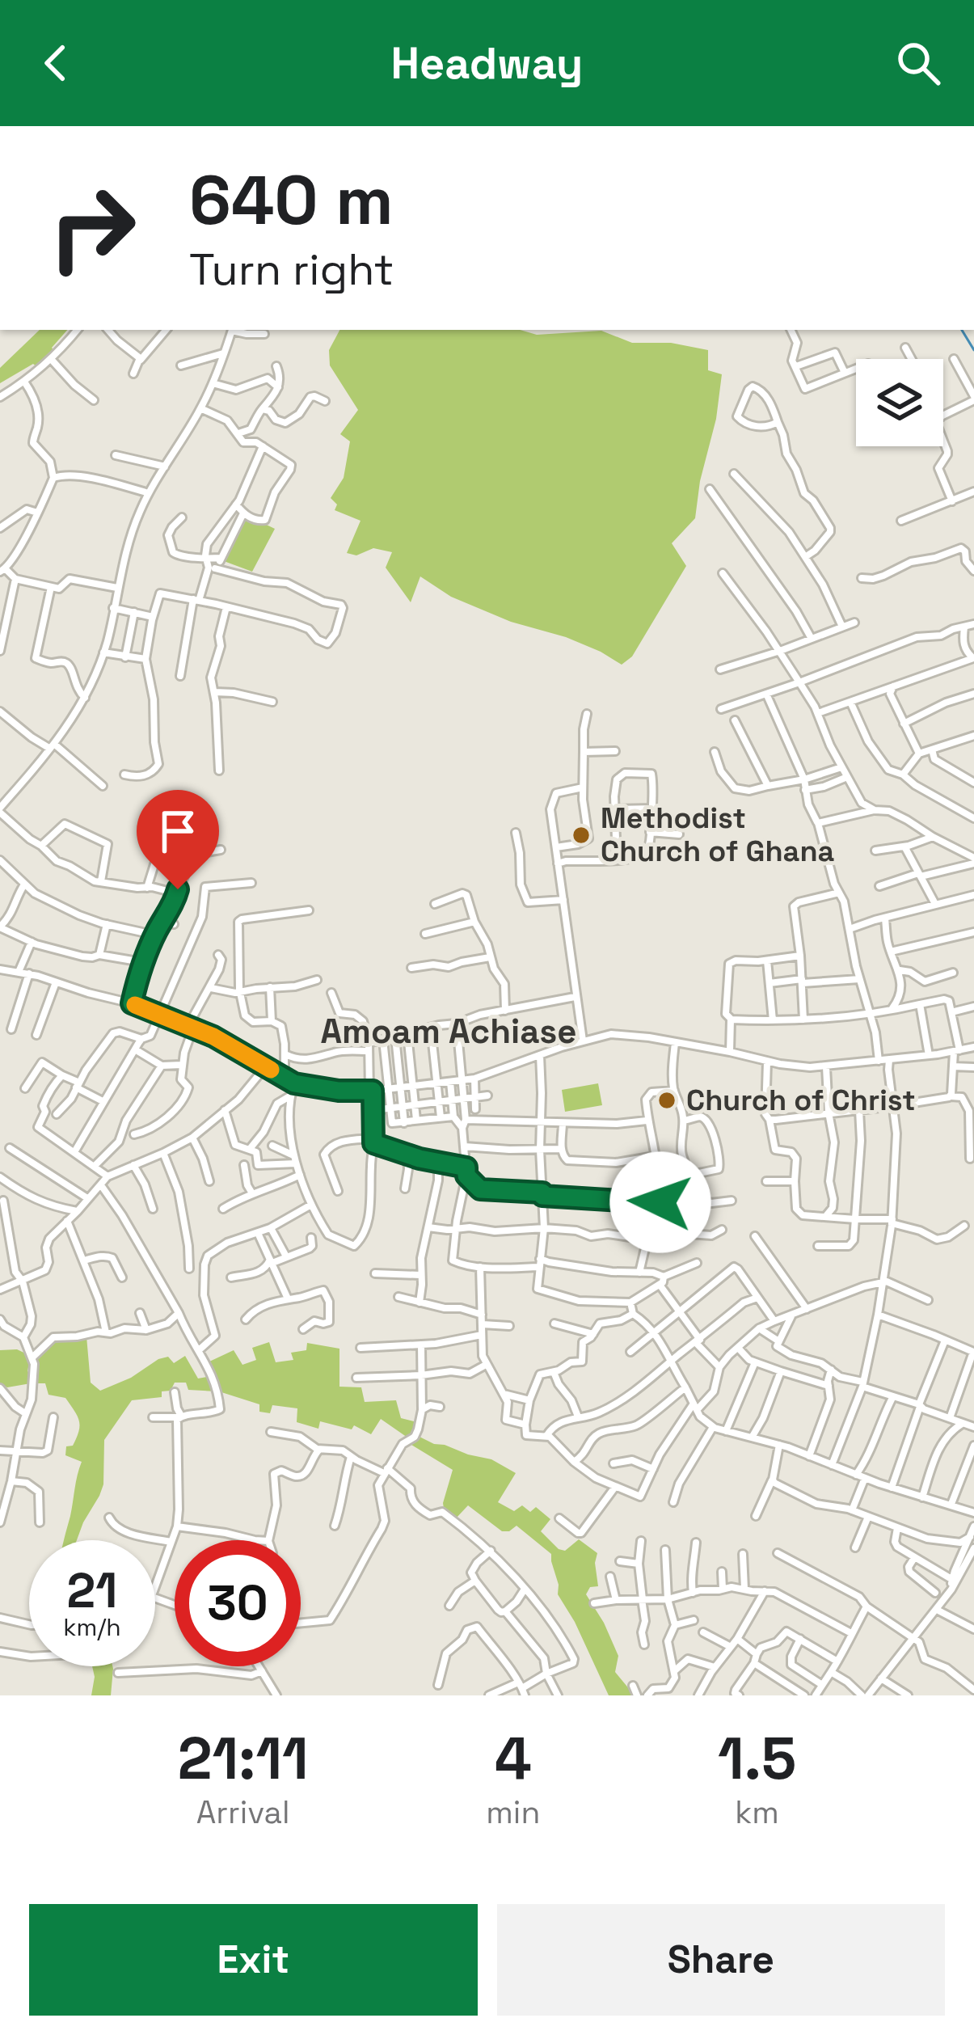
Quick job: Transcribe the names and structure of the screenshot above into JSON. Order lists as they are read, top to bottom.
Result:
{
  "districts": ["Amoam Achiase"],
  "places": ["Methodist Church of Ghana", "Church of Christ"],
  "page": {
    "header": "Headway",
    "turn": ["640 m", "Turn right"],
    "speed": "21 km/h",
    "limit": "30",
    "eta": [
      "21:11",
      "Arrival",
      "4",
      "min",
      "1.5",
      "km"
    ],
    "buttons": ["Exit", "Share"]
  }
}
